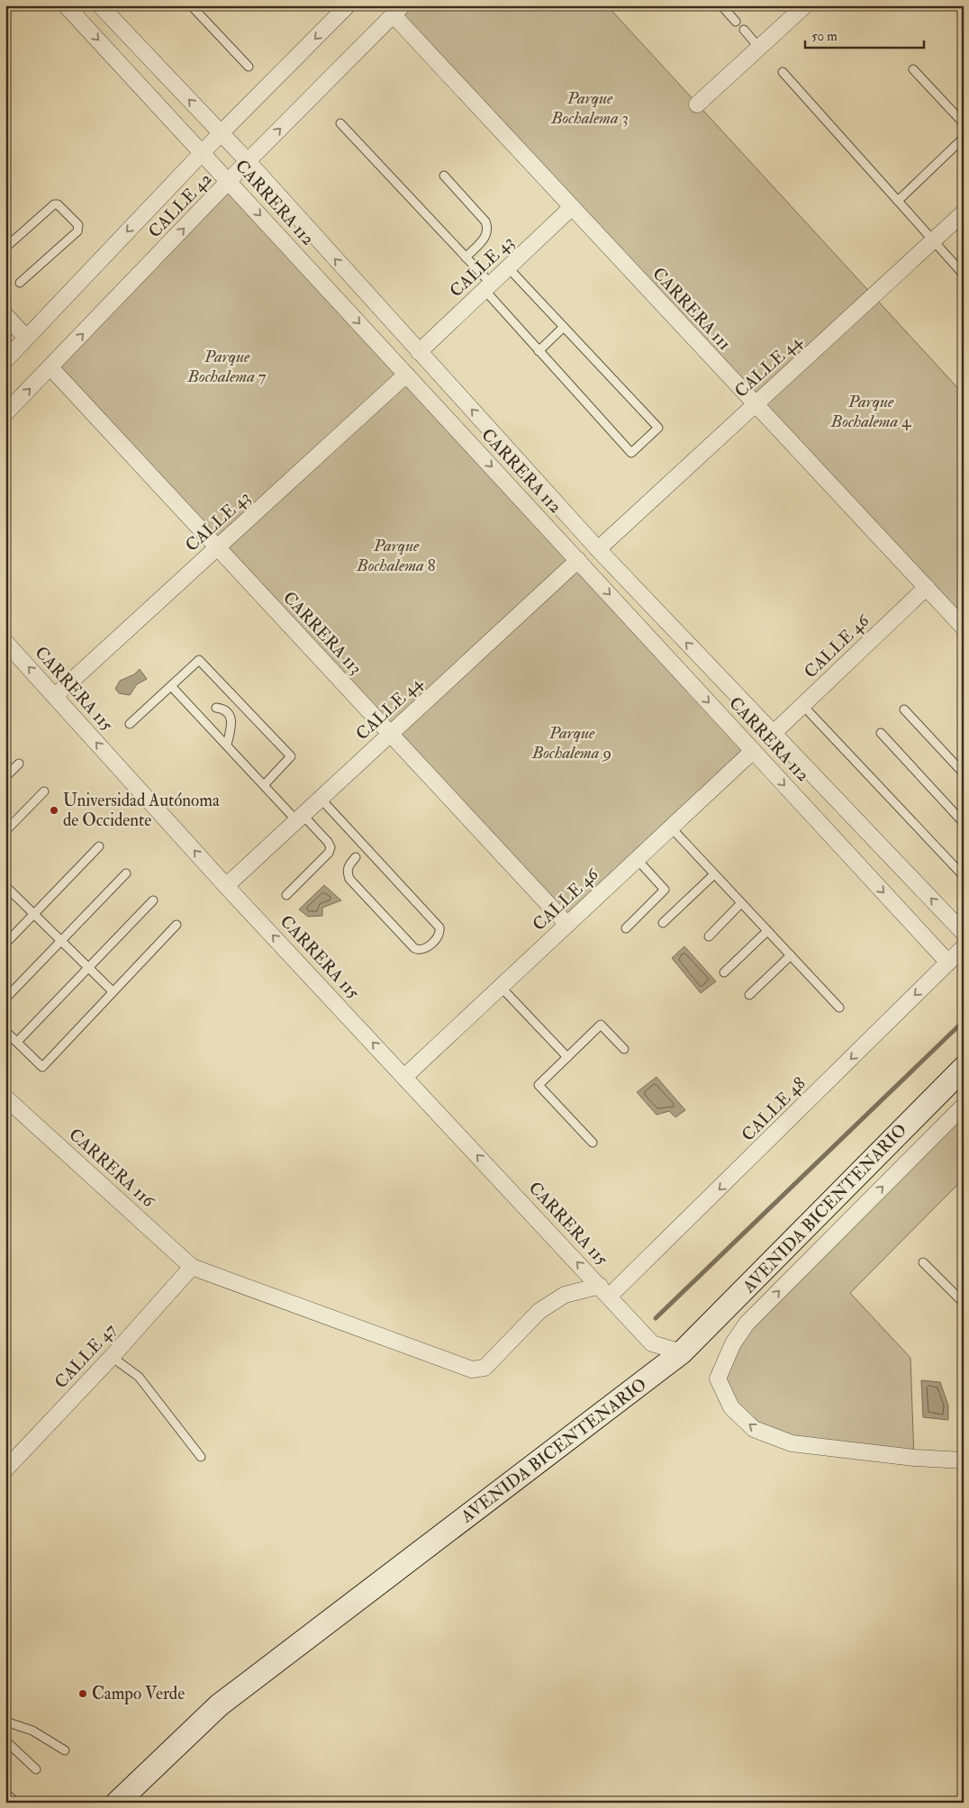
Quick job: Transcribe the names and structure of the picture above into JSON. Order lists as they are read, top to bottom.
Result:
{
  "streets": {
    "main road": ["AVENIDA BICENTENARIO"],
    "street": [
      "CARRERA 112",
      "CALLE 42",
      "CALLE 43",
      "CARRERA 111",
      "CALLE 44",
      "CARRERA 113",
      "CALLE 46",
      "CARRERA 115",
      "CALLE 48",
      "CARRERA 116",
      "CALLE 47"
    ]
  },
  "crossings": [
    ["CARRERA 112", "CALLE 42"],
    ["CARRERA 112", "CALLE 43"],
    ["CARRERA 112", "CALLE 44"],
    ["CARRERA 112", "CALLE 46"],
    ["CARRERA 112", "CALLE 48"],
    ["CALLE 42", "CARRERA 111"],
    ["CALLE 42", "CARRERA 113"],
    ["CALLE 43", "CARRERA 111"],
    ["CALLE 43", "CARRERA 113"],
    ["CALLE 43", "CARRERA 115"],
    ["CARRERA 111", "CALLE 44"],
    ["CARRERA 111", "CALLE 46"],
    ["CALLE 44", "CARRERA 113"],
    ["CALLE 44", "CARRERA 115"],
    ["CARRERA 113", "CALLE 46"],
    ["CALLE 46", "CARRERA 115"],
    ["CARRERA 115", "CALLE 48"],
    ["CARRERA 115", "AVENIDA BICENTENARIO"],
    ["CARRERA 116", "CALLE 47"]
  ],
  "one_way": ["CARRERA 115", "CALLE 48"],
  "parks": [
    "Parque Bochalema 3",
    "Parque Bochalema 7",
    "Parque Bochalema 4",
    "Parque Bochalema 8",
    "Parque Bochalema 9"
  ],
  "places": ["Universidad Autónoma de Occidente", "Campo Verde"],
  "scale_bar": "50 m"
}
